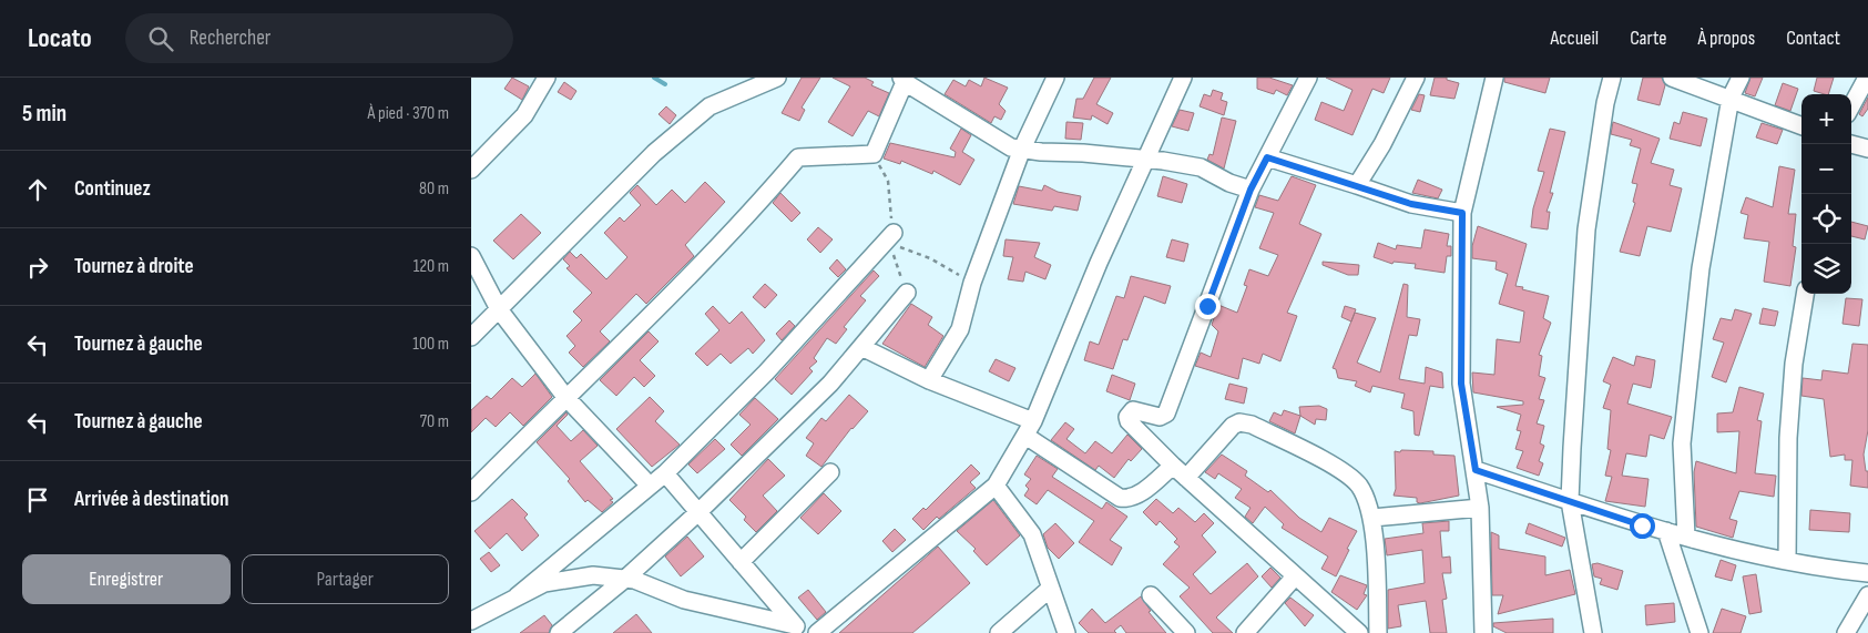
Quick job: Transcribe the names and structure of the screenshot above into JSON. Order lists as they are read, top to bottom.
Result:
{
  "page": {
    "header": "Locato",
    "search": "Rechercher",
    "nav": [
      "Accueil",
      "Carte",
      "À propos",
      "Contact"
    ],
    "heading": ["5 min", "À pied · 370 m"],
    "map_buttons": ["+", "−"],
    "list": [
      ["Continuez", "80 m"],
      ["Tournez à droite", "120 m"],
      ["Tournez à gauche", "100 m"],
      ["Tournez à gauche", "70 m"],
      "Arrivée à destination"
    ],
    "buttons": ["Enregistrer", "Partager"]
  }
}
